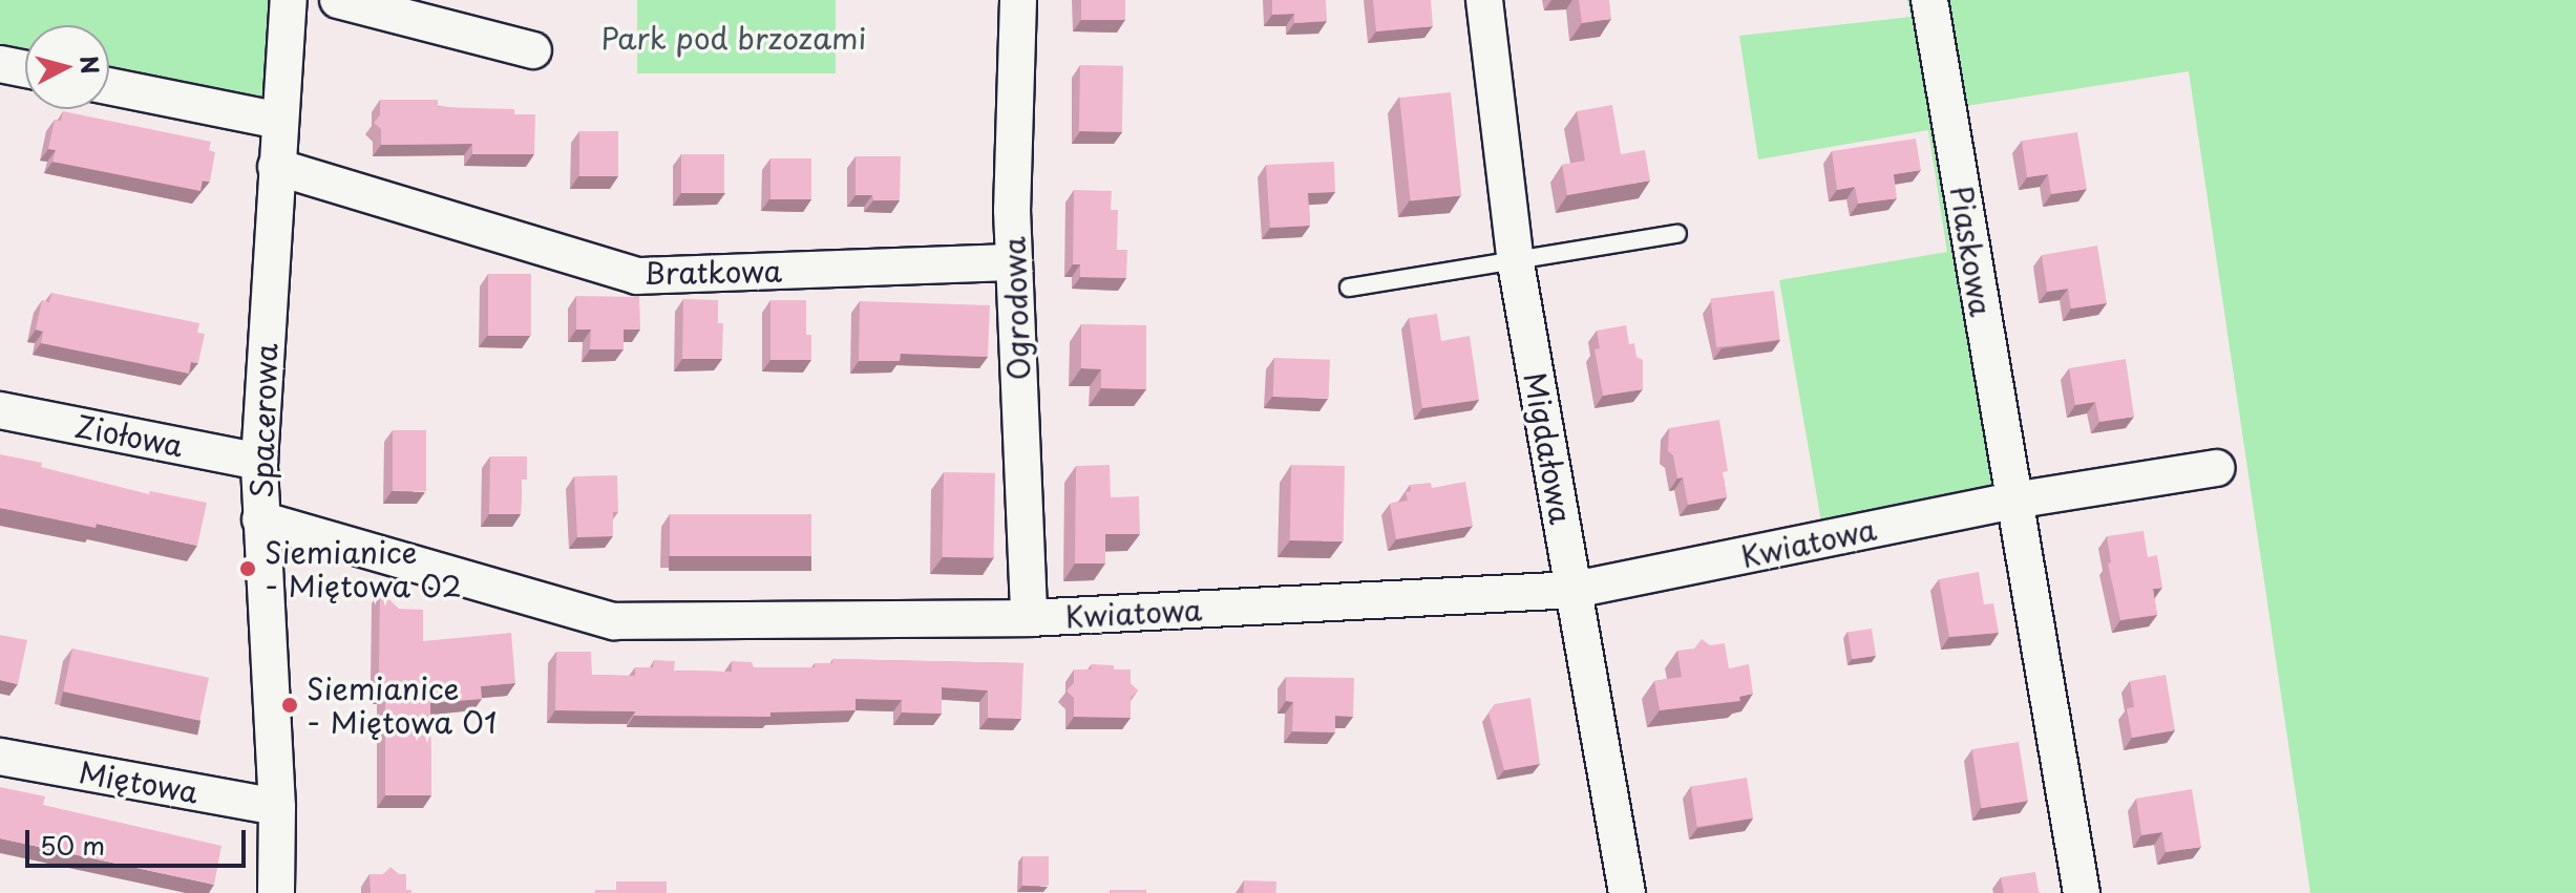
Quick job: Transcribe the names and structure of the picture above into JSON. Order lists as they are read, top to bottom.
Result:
{
  "streets": {
    "street": [
      "Piaskowa",
      "Bratkowa",
      "Ogrodowa",
      "Spacerowa",
      "Ziołowa",
      "Migdałowa",
      "Kwiatowa",
      "Miętowa"
    ]
  },
  "crossings": [
    ["Piaskowa", "Kwiatowa"],
    ["Bratkowa", "Ogrodowa"],
    ["Bratkowa", "Spacerowa"],
    ["Ogrodowa", "Kwiatowa"],
    ["Spacerowa", "Ziołowa"],
    ["Spacerowa", "Kwiatowa"],
    ["Spacerowa", "Miętowa"],
    ["Migdałowa", "Kwiatowa"]
  ],
  "parks": ["Park pod brzozami"],
  "places": ["Siemianice - Miętowa 02", "Siemianice - Miętowa 01"],
  "scale_bar": "50 m",
  "north": "right"
}
